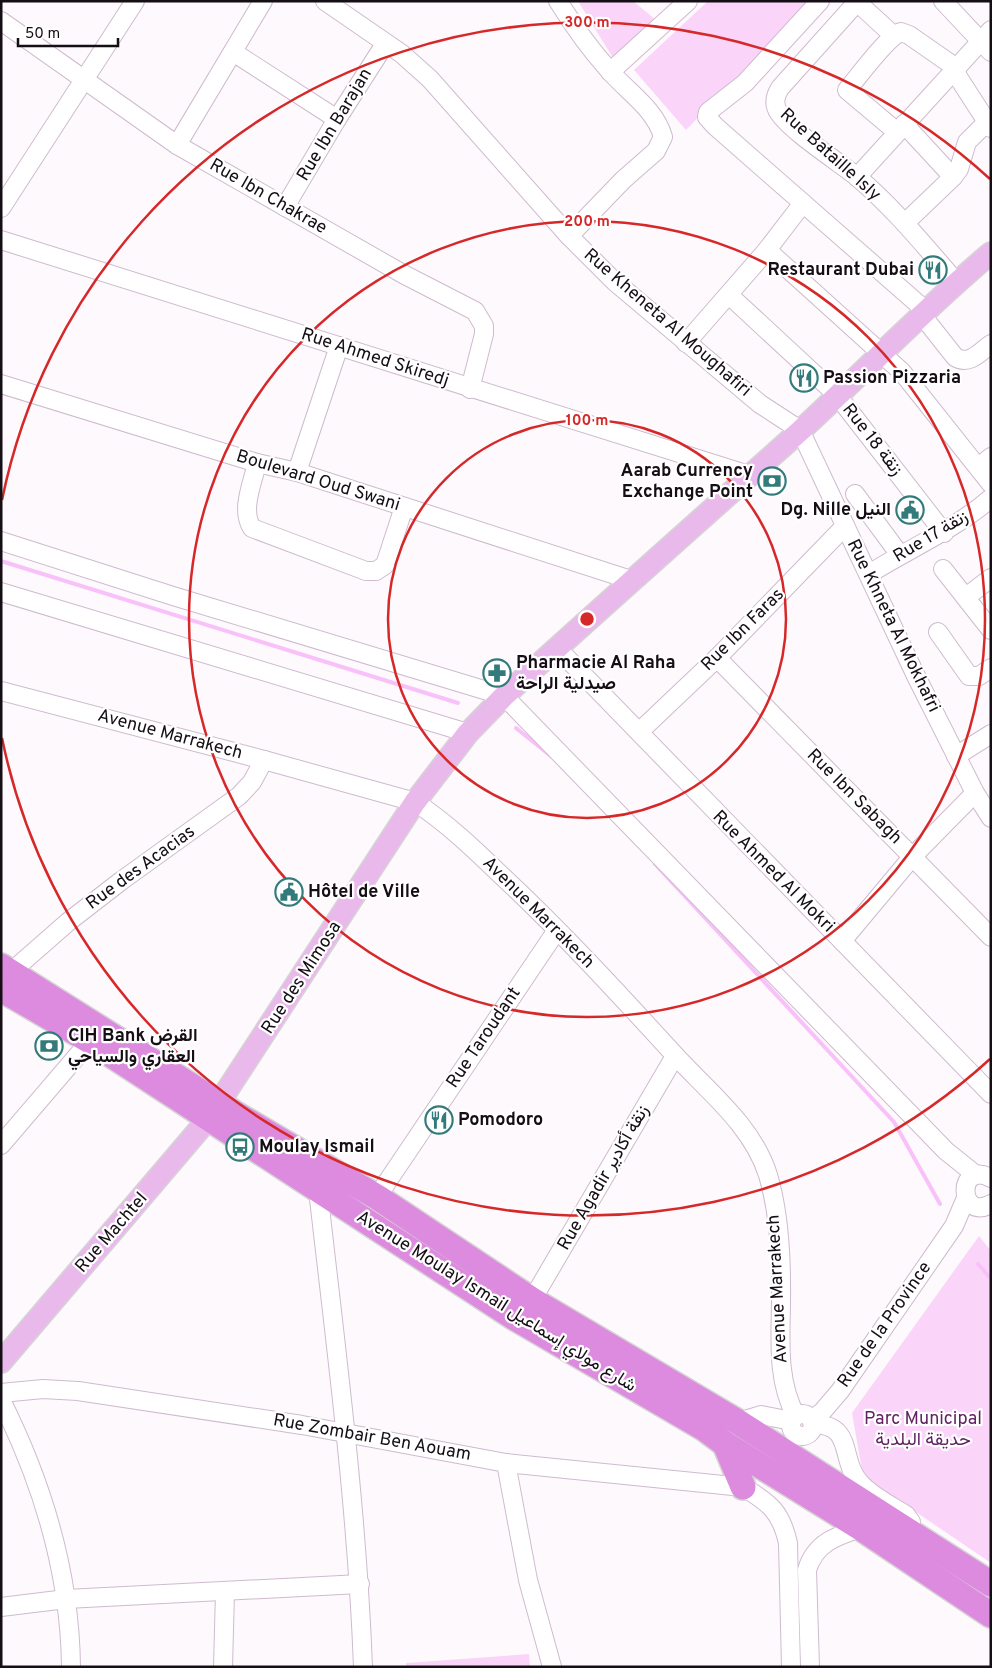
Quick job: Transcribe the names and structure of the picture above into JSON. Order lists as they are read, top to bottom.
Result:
{
  "streets": {
    "highway": ["Avenue Moulay Ismail شارع مولاي إسماعيل"],
    "main road": ["Rue des Mimosa", "Rue Machtel"],
    "street": [
      "Rue Ibn Barajan",
      "Rue Bataille Isly",
      "Rue Ibn Chakrae",
      "Rue Kheneta Al Moughafiri",
      "Rue Ahmed Skiredj",
      "Rue 18 زنقة",
      "Boulevard Oud Swani",
      "Rue 17 زنقة",
      "Rue Khneta Al Mokhafri",
      "Rue Ibn Faras",
      "Avenue Marrakech",
      "Rue Ibn Sabagh",
      "Rue des Acacias",
      "Rue Ahmed Al Mokri",
      "Rue Taroudant",
      "Rue Agadir زنقة أكادير",
      "Rue de la Province",
      "Rue Zombair Ben Aouam"
    ]
  },
  "crossings": [
    ["Rue Ibn Barajan", "Rue Ibn Chakrae"],
    ["Rue Ibn Barajan", "Rue Kheneta Al Moughafiri"],
    ["Rue Bataille Isly", "Rue des Mimosa"],
    ["Rue Ibn Chakrae", "Rue Ahmed Skiredj"],
    ["Rue Kheneta Al Moughafiri", "Rue Khneta Al Mokhafri"],
    ["Rue Kheneta Al Moughafiri", "Rue des Mimosa"],
    ["Rue Ahmed Skiredj", "Rue des Mimosa"],
    ["Rue 18 زنقة", "Rue 17 زنقة"],
    ["Rue 18 زنقة", "Rue des Mimosa"],
    ["Boulevard Oud Swani", "Rue des Mimosa"],
    ["Rue 17 زنقة", "Rue Khneta Al Mokhafri"],
    ["Rue Khneta Al Mokhafri", "Rue Ibn Faras"],
    ["Rue Khneta Al Mokhafri", "Rue des Mimosa"],
    ["Rue Ibn Faras", "Rue Ibn Sabagh"],
    ["Rue Ibn Faras", "Rue Ahmed Al Mokri"],
    ["Avenue Marrakech", "Rue des Acacias"],
    ["Avenue Marrakech", "Rue des Mimosa"],
    ["Avenue Marrakech", "Rue Taroudant"],
    ["Avenue Marrakech", "Rue Agadir زنقة أكادير"],
    ["Avenue Marrakech", "Rue de la Province"],
    ["Rue des Acacias", "Avenue Moulay Ismail شارع مولاي إسماعيل"],
    ["Rue Ahmed Al Mokri", "Rue des Mimosa"],
    ["Rue des Mimosa", "Rue Machtel"],
    ["Rue des Mimosa", "Avenue Moulay Ismail شارع مولاي إسماعيل"],
    ["Rue Taroudant", "Avenue Moulay Ismail شارع مولاي إسماعيل"],
    ["Rue Agadir زنقة أكادير", "Avenue Moulay Ismail شارع مولاي إسماعيل"],
    ["Rue Machtel", "Avenue Moulay Ismail شارع مولاي إسماعيل"]
  ],
  "parks": ["Parc Municipal حديقة البلدية"],
  "places": {
    "restaurant": ["Restaurant Dubai", "Passion Pizzaria", "Pomodoro"],
    "bank": ["Aarab Currency Exchange Point", "CIH Bank القرض العقاري والسياحي"],
    "public building": ["Dg. Nille النيل", "Hôtel de Ville"],
    "pharmacy": ["Pharmacie Al Raha صيدلية الراحة"],
    "bus stop": ["Moulay Ismail"]
  },
  "scale_bar": "50 m",
  "rings": ["300 m", "200 m", "100 m"]
}
